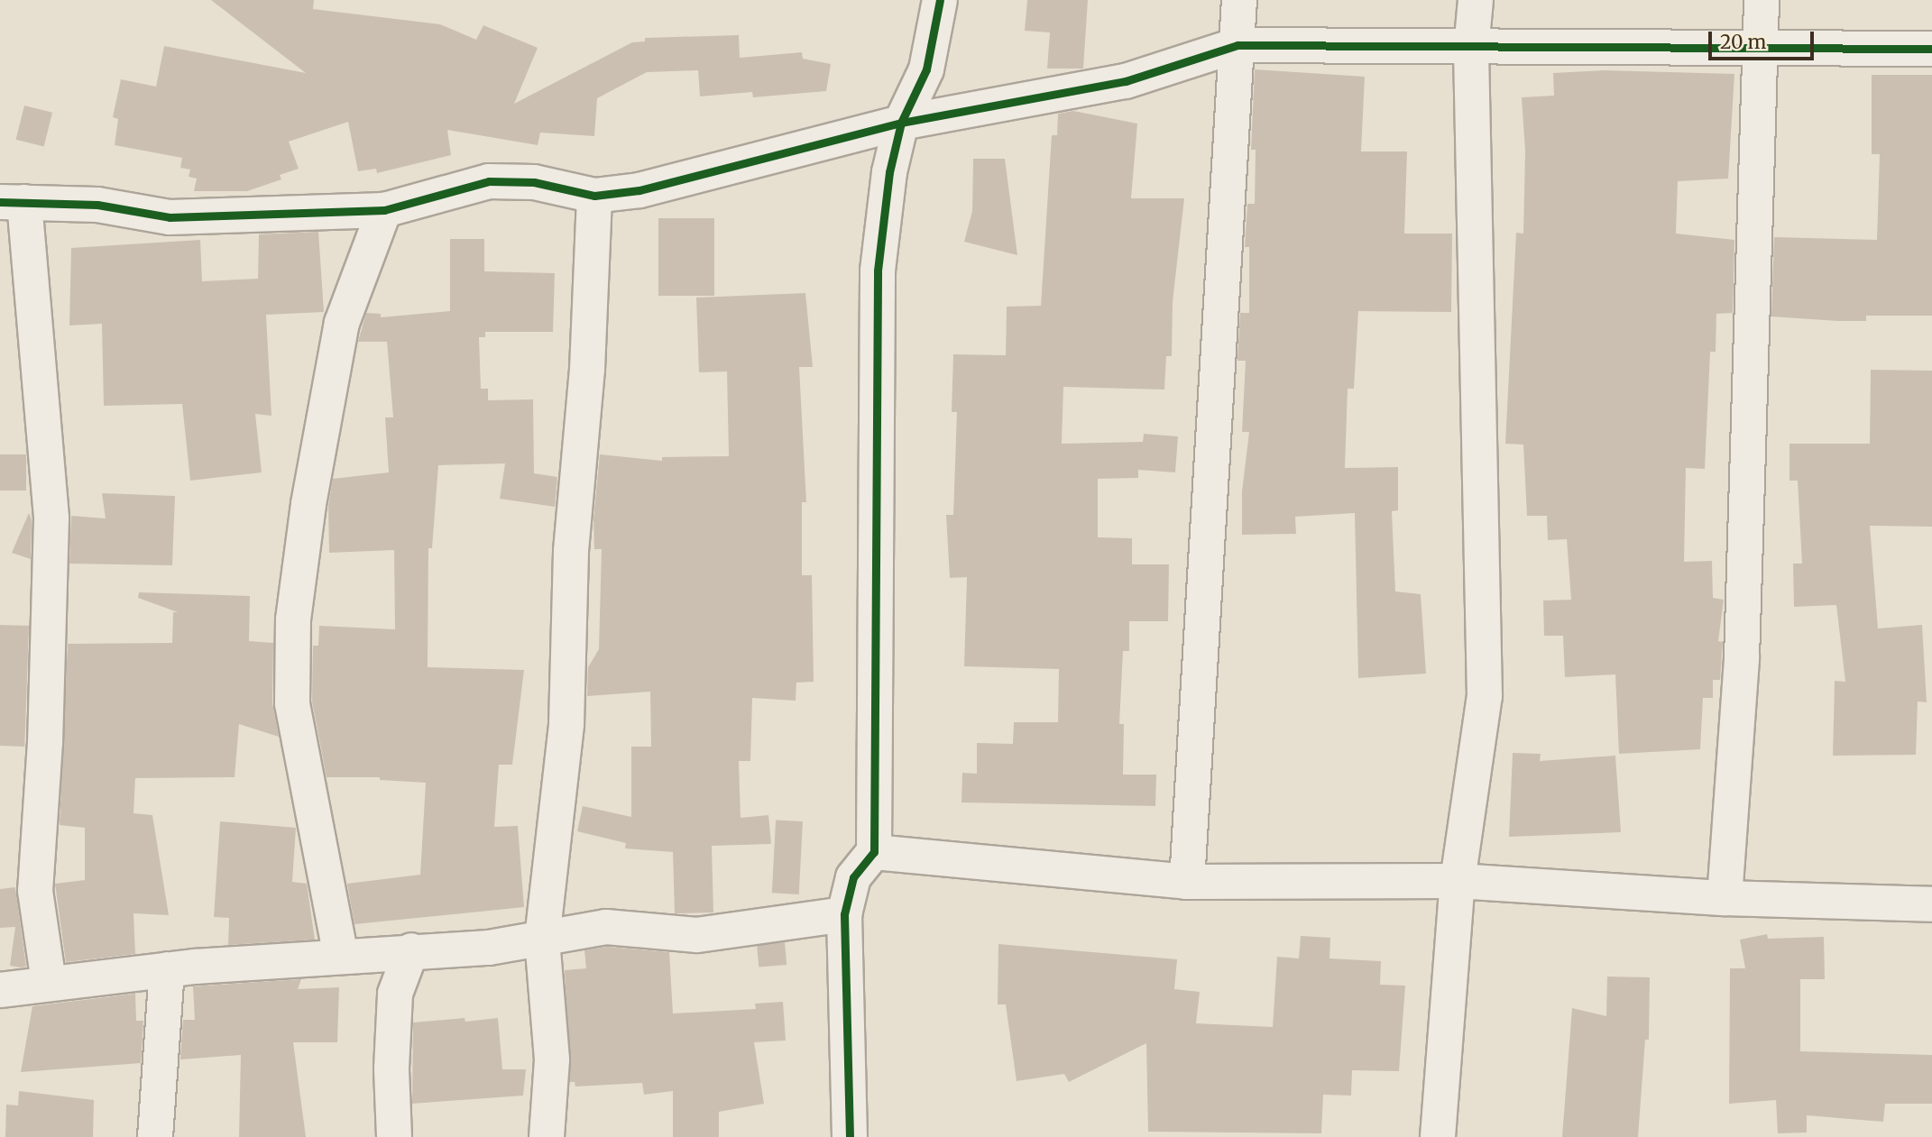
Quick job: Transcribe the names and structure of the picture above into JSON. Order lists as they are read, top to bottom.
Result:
{
  "scale_bar": "20 m"
}
